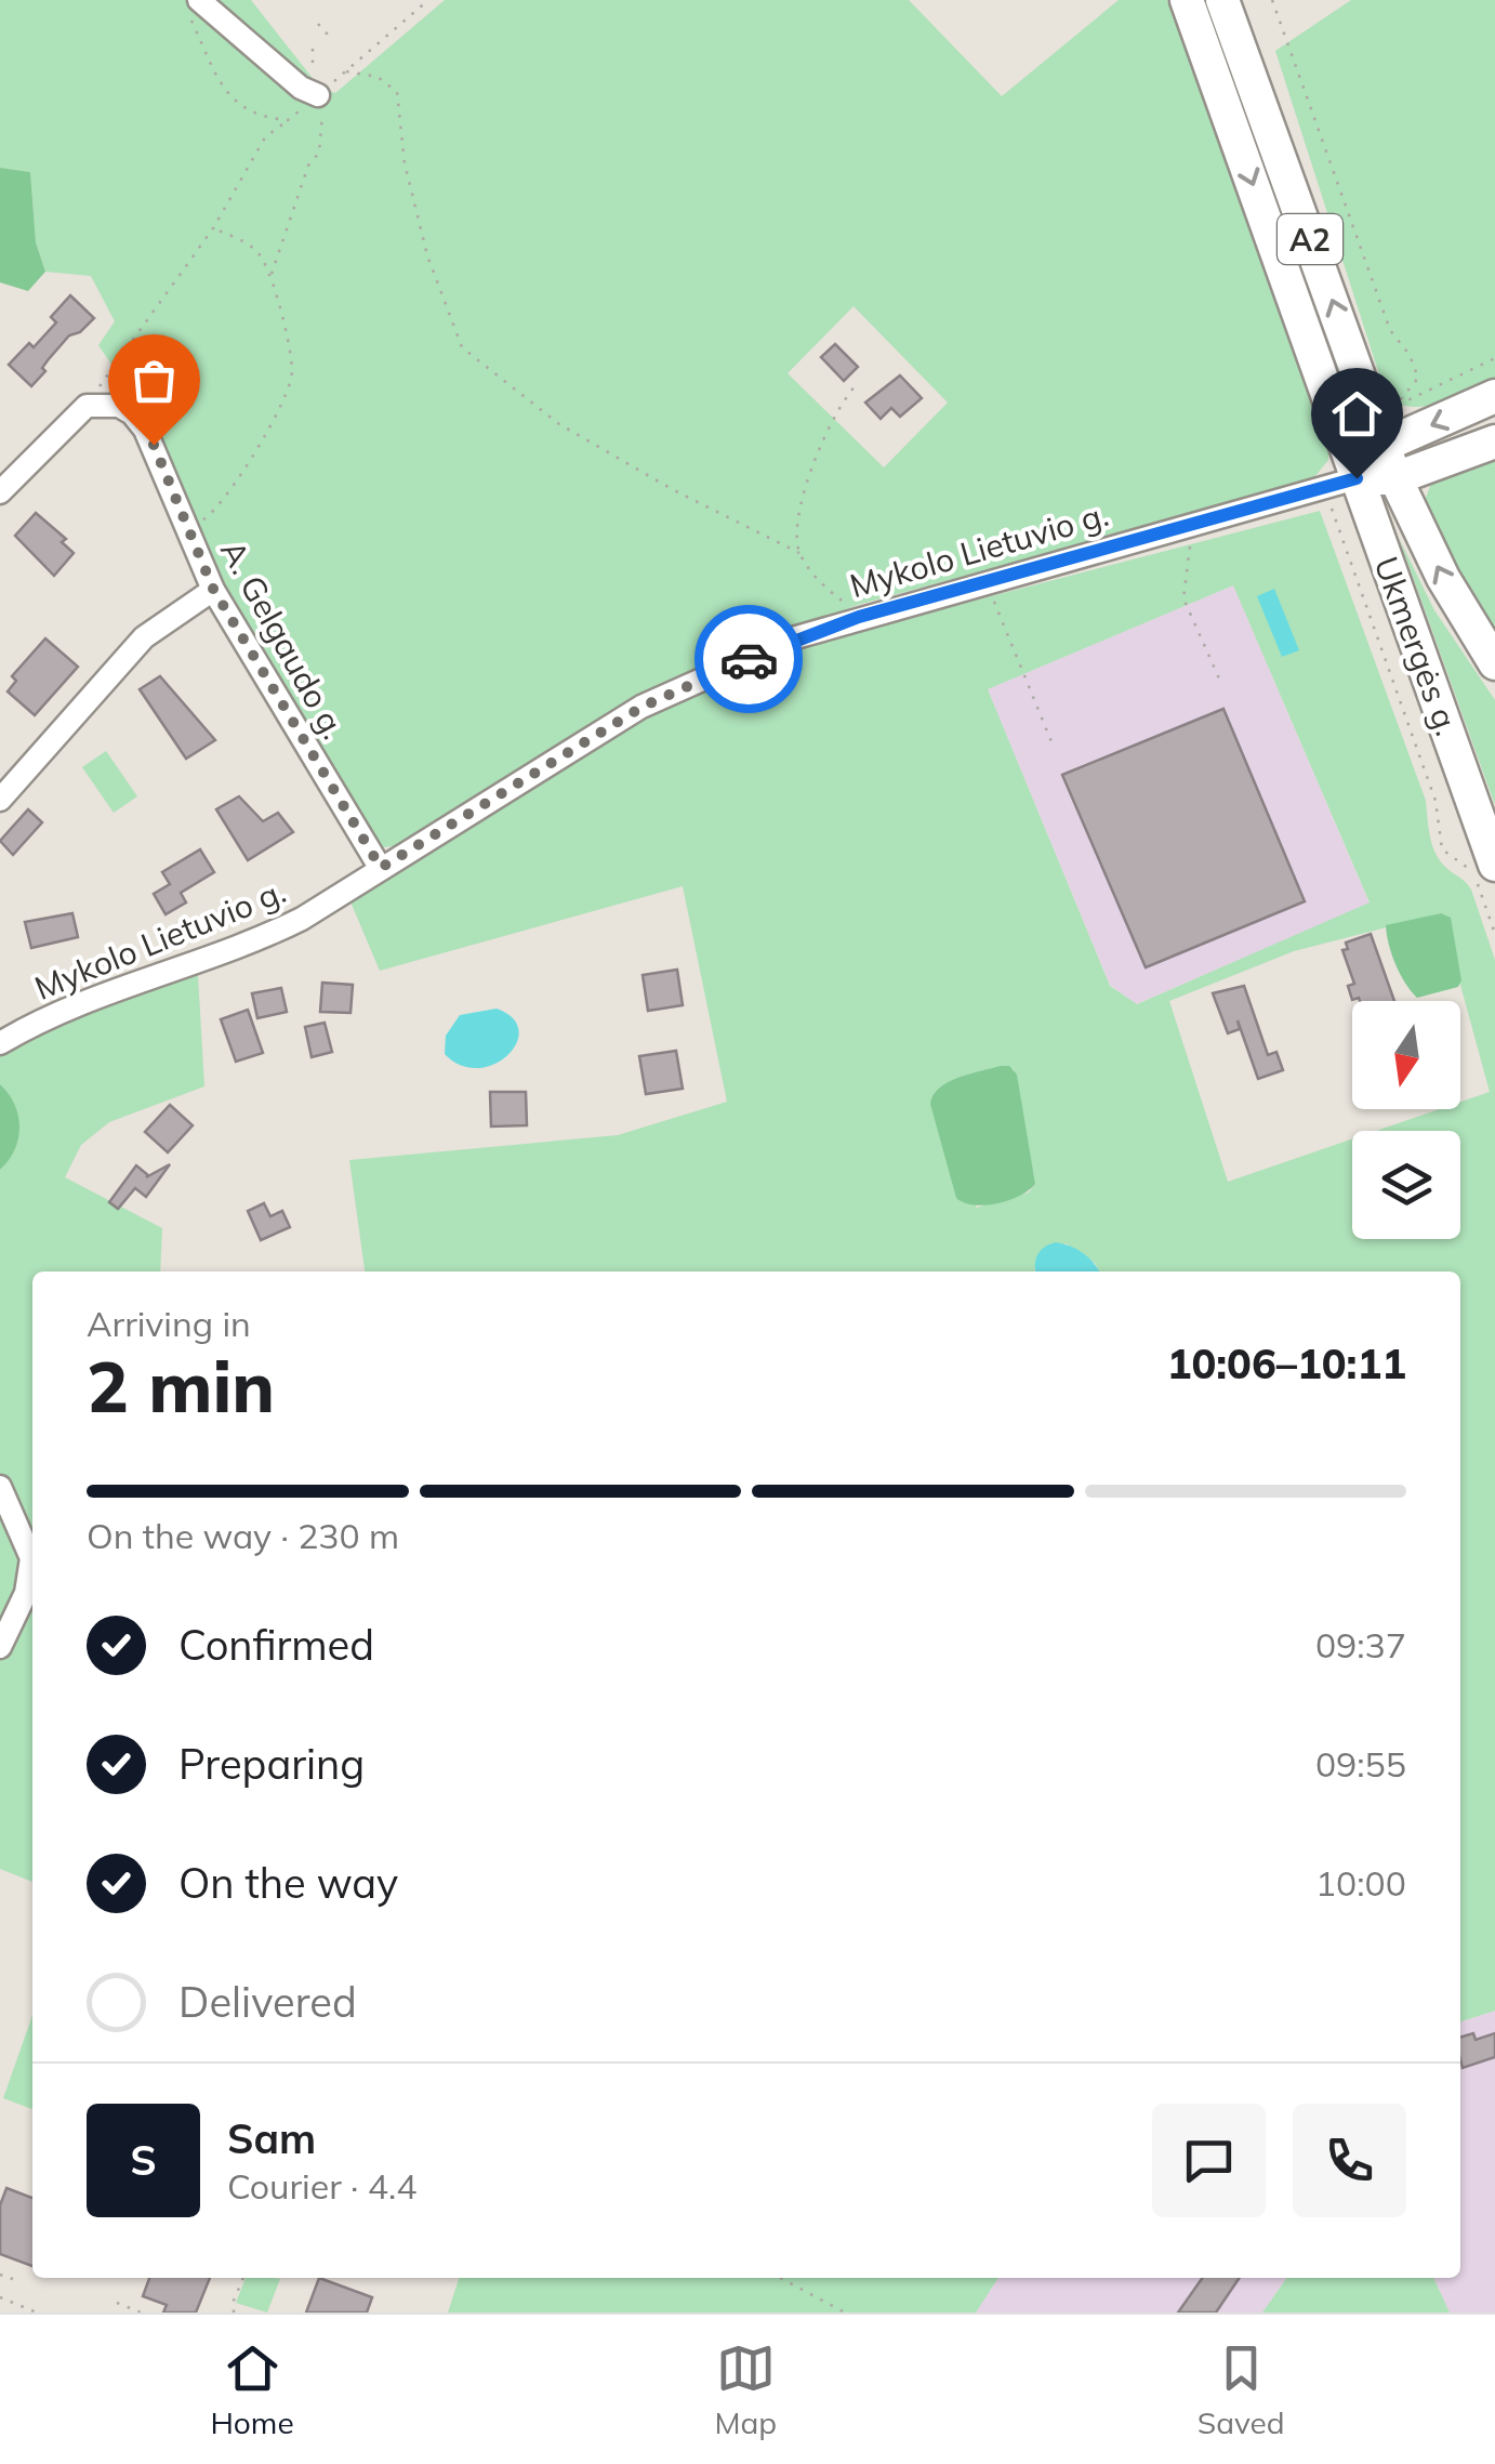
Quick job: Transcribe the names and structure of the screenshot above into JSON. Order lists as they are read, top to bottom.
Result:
{
  "streets": {
    "highway": ["A2", "Ukmergės g."],
    "street": ["Mykolo Lietuvio g.", "A. Gelgaudo g."]
  },
  "crossings": [
    ["Mykolo Lietuvio g.", "A. Gelgaudo g."],
    ["Mykolo Lietuvio g.", "Ukmergės g."]
  ],
  "north": "bottom",
  "page": {
    "heading": ["2 min", "Arriving in", "10:06–10:11"],
    "panel": ["Sam", "Courier · 4.4"],
    "bar": "On the way · 230 m",
    "list": [
      ["Confirmed", "09:37"],
      ["Preparing", "09:55"],
      ["On the way", "10:00"],
      "Delivered"
    ],
    "round": "S",
    "tabs": ["Home", "Map", "Saved"]
  }
}
